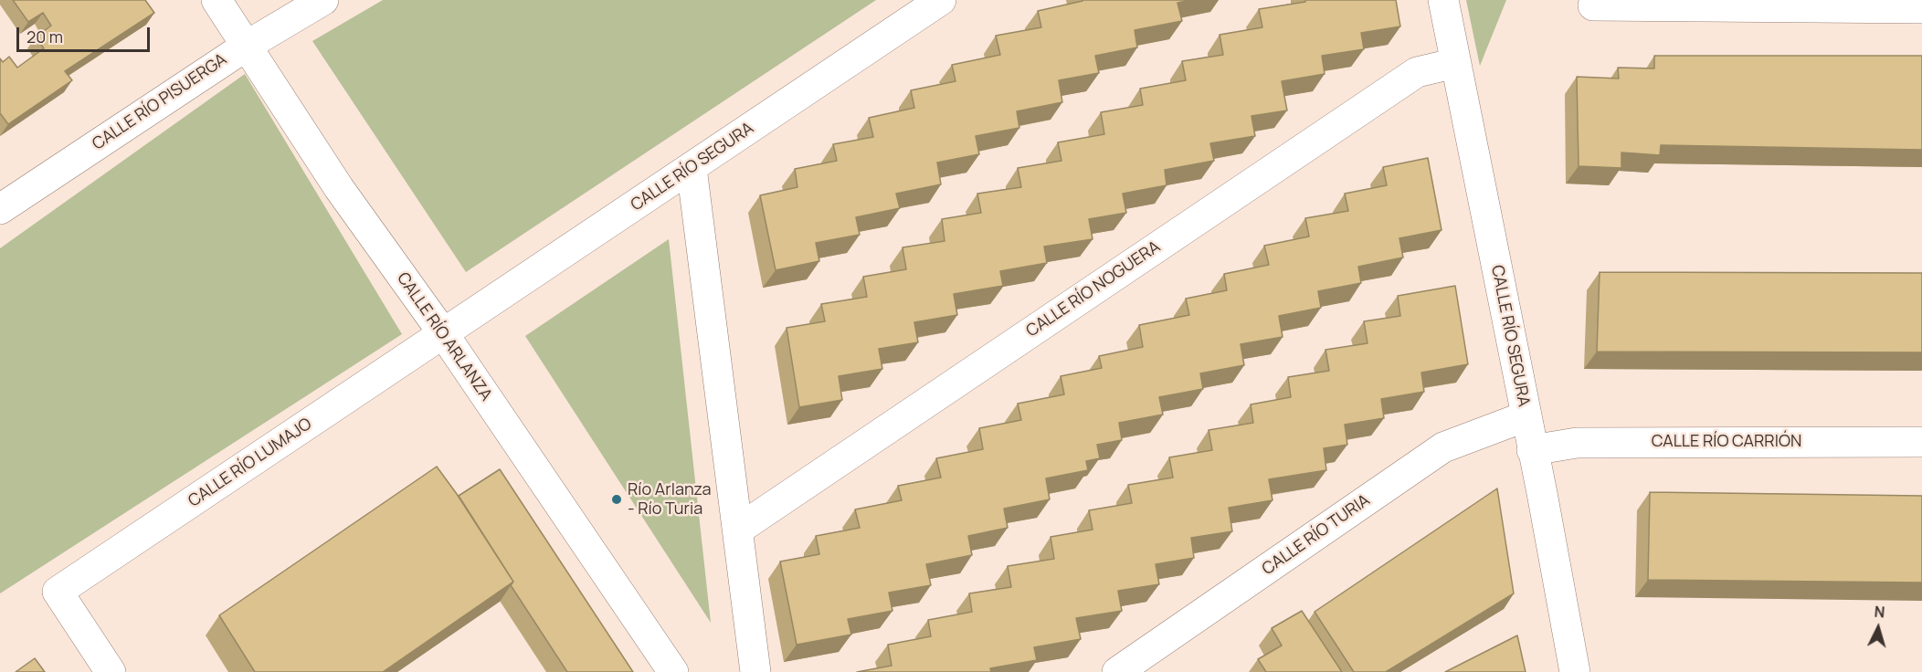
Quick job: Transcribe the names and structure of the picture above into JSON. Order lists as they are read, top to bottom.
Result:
{
  "streets": {
    "street": [
      "CALLE RÍO PISUERGA",
      "CALLE RÍO SEGURA",
      "CALLE RÍO NOGUERA",
      "CALLE RÍO ARLANZA",
      "CALLE RÍO CARRIÓN",
      "CALLE RÍO LUMAJO",
      "CALLE RÍO TURIA"
    ]
  },
  "crossings": [
    ["CALLE RÍO PISUERGA", "CALLE RÍO ARLANZA"],
    ["CALLE RÍO SEGURA", "CALLE RÍO NOGUERA"],
    ["CALLE RÍO SEGURA", "CALLE RÍO ARLANZA"],
    ["CALLE RÍO SEGURA", "CALLE RÍO CARRIÓN"],
    ["CALLE RÍO SEGURA", "CALLE RÍO LUMAJO"],
    ["CALLE RÍO SEGURA", "CALLE RÍO TURIA"],
    ["CALLE RÍO ARLANZA", "CALLE RÍO LUMAJO"]
  ],
  "places": ["Río Arlanza - Río Turia"],
  "scale_bar": "20 m",
  "north": "top"
}
